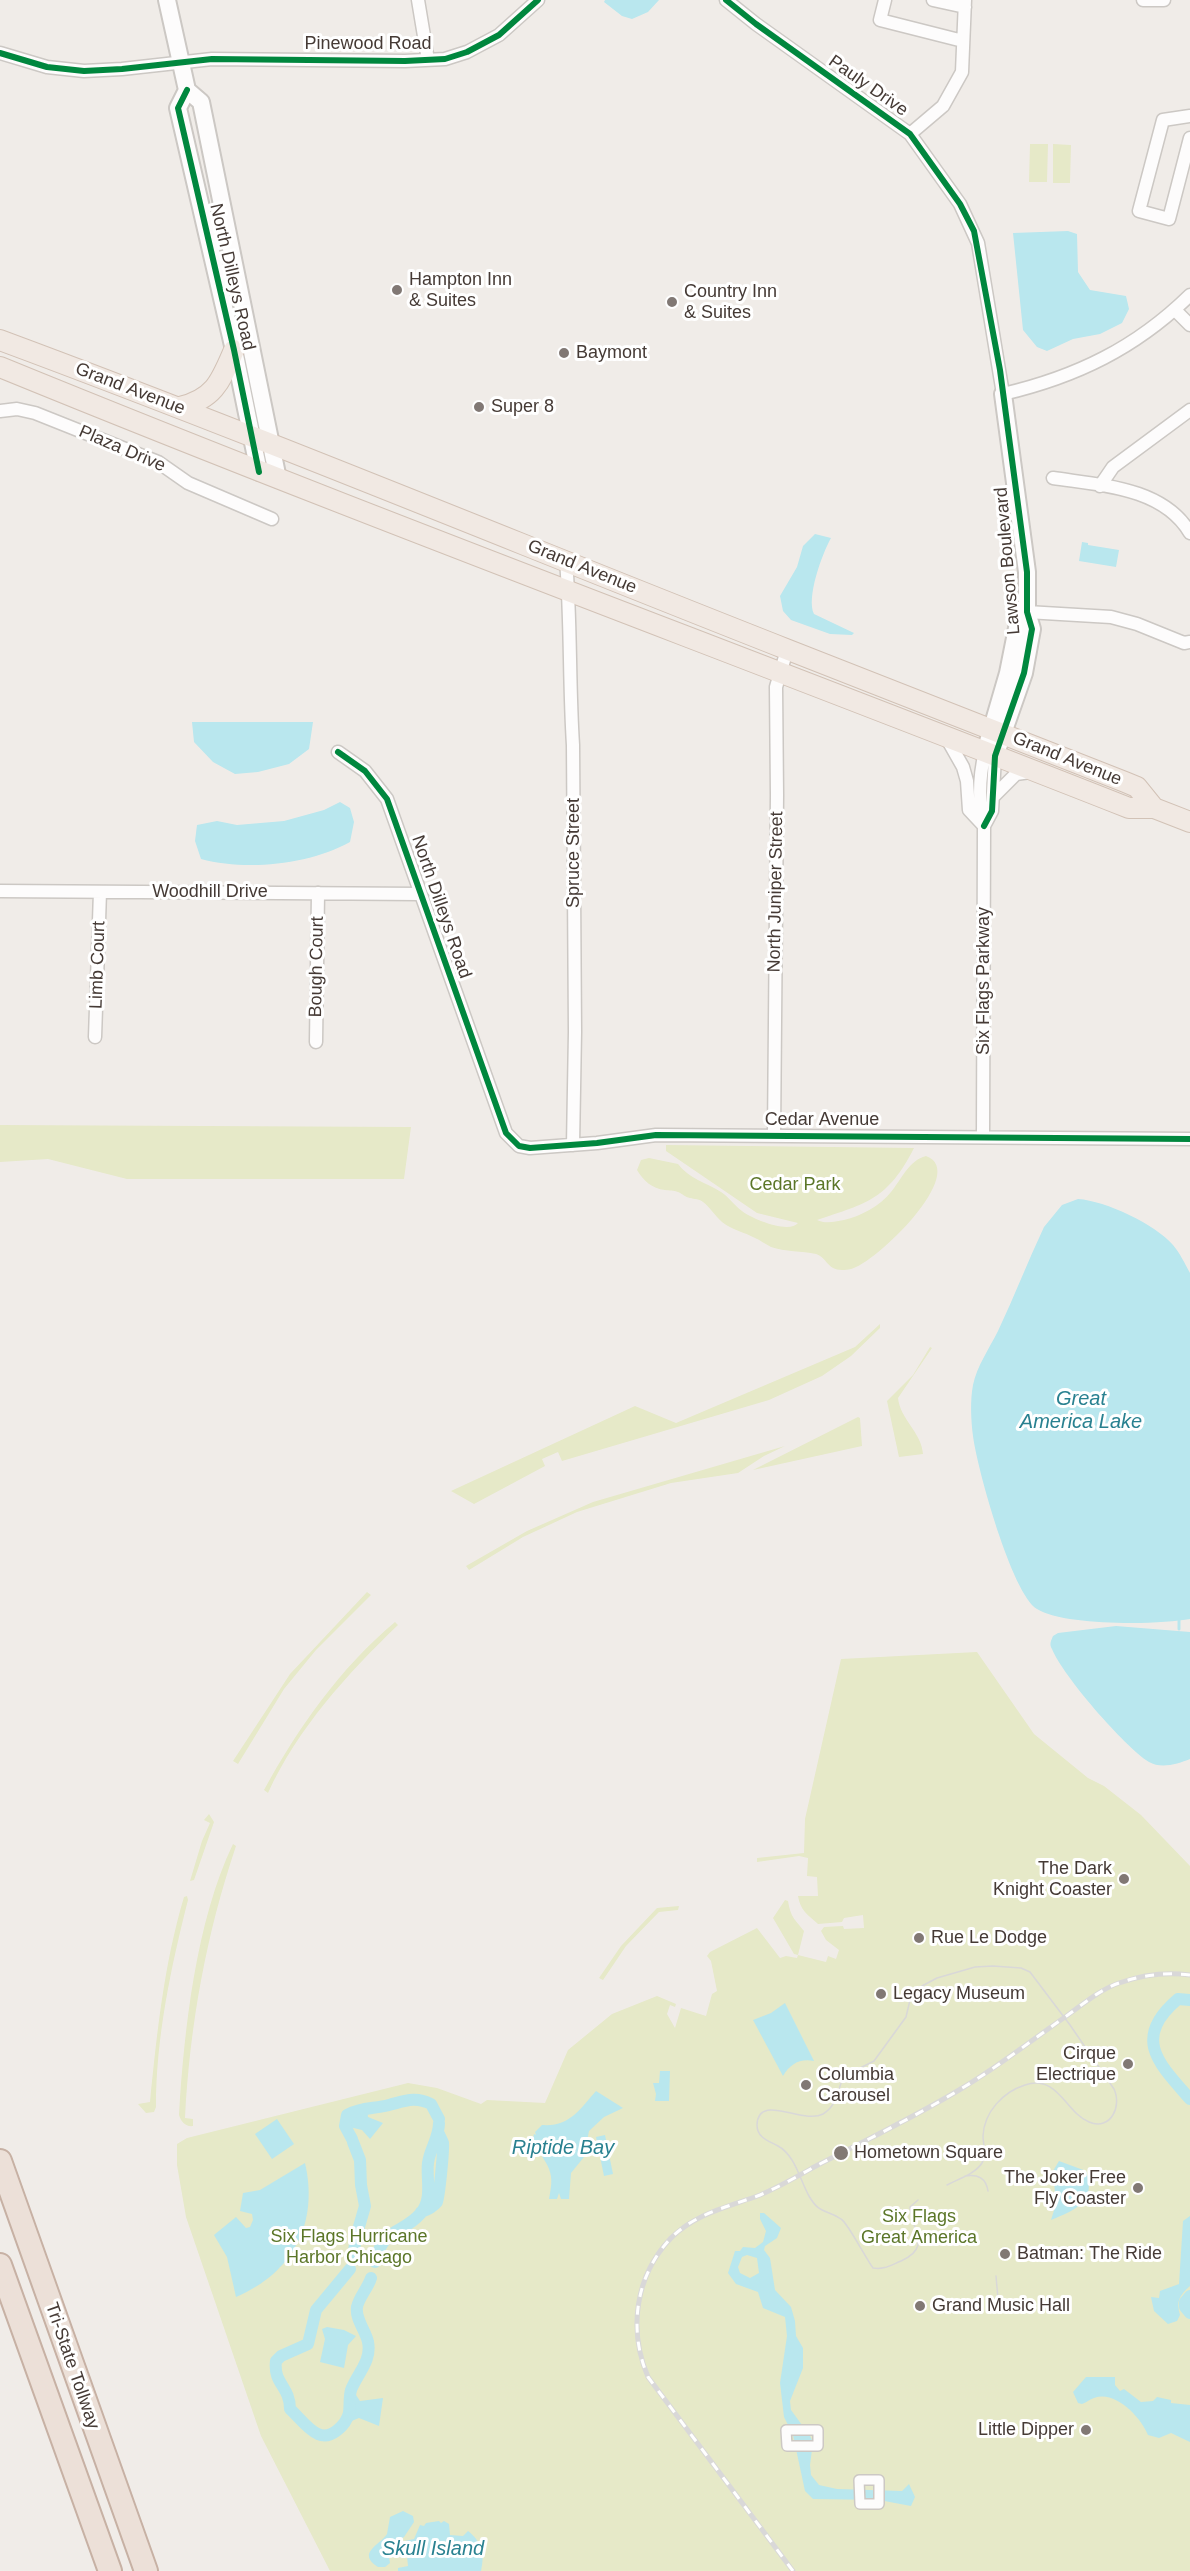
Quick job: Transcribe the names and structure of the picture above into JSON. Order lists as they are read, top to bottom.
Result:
{
  "streets": {
    "highway": ["Tri-State Tollway"],
    "main road": ["Grand Avenue"],
    "street": [
      "Pinewood Road",
      "Pauly Drive",
      "North Dilleys Road",
      "Plaza Drive",
      "Lawson Boulevard",
      "Spruce Street",
      "Woodhill Drive",
      "North Juniper Street",
      "Limb Court",
      "Bough Court",
      "Six Flags Parkway",
      "Cedar Avenue"
    ]
  },
  "crossings": [
    ["Pinewood Road", "North Dilleys Road"],
    ["Pauly Drive", "Lawson Boulevard"],
    ["North Dilleys Road", "Grand Avenue"],
    ["North Dilleys Road", "Woodhill Drive"],
    ["North Dilleys Road", "Cedar Avenue"],
    ["Grand Avenue", "Lawson Boulevard"],
    ["Grand Avenue", "Spruce Street"],
    ["Grand Avenue", "North Juniper Street"],
    ["Grand Avenue", "Six Flags Parkway"],
    ["Lawson Boulevard", "Six Flags Parkway"],
    ["Spruce Street", "Cedar Avenue"],
    ["Woodhill Drive", "Limb Court"],
    ["Woodhill Drive", "Bough Court"],
    ["North Juniper Street", "Cedar Avenue"],
    ["Six Flags Parkway", "Cedar Avenue"]
  ],
  "water": ["Great America Lake", "Riptide Bay", "Skull Island"],
  "parks": ["Cedar Park", "Six Flags Great America", "Six Flags Hurricane Harbor Chicago"],
  "places": [
    "Hampton Inn & Suites",
    "Country Inn & Suites",
    "Baymont",
    "Super 8",
    "The Dark Knight Coaster",
    "Rue Le Dodge",
    "Legacy Museum",
    "Cirque Electrique",
    "Columbia Carousel",
    "Hometown Square",
    "The Joker Free Fly Coaster",
    "Batman: The Ride",
    "Grand Music Hall",
    "Little Dipper"
  ]
}
